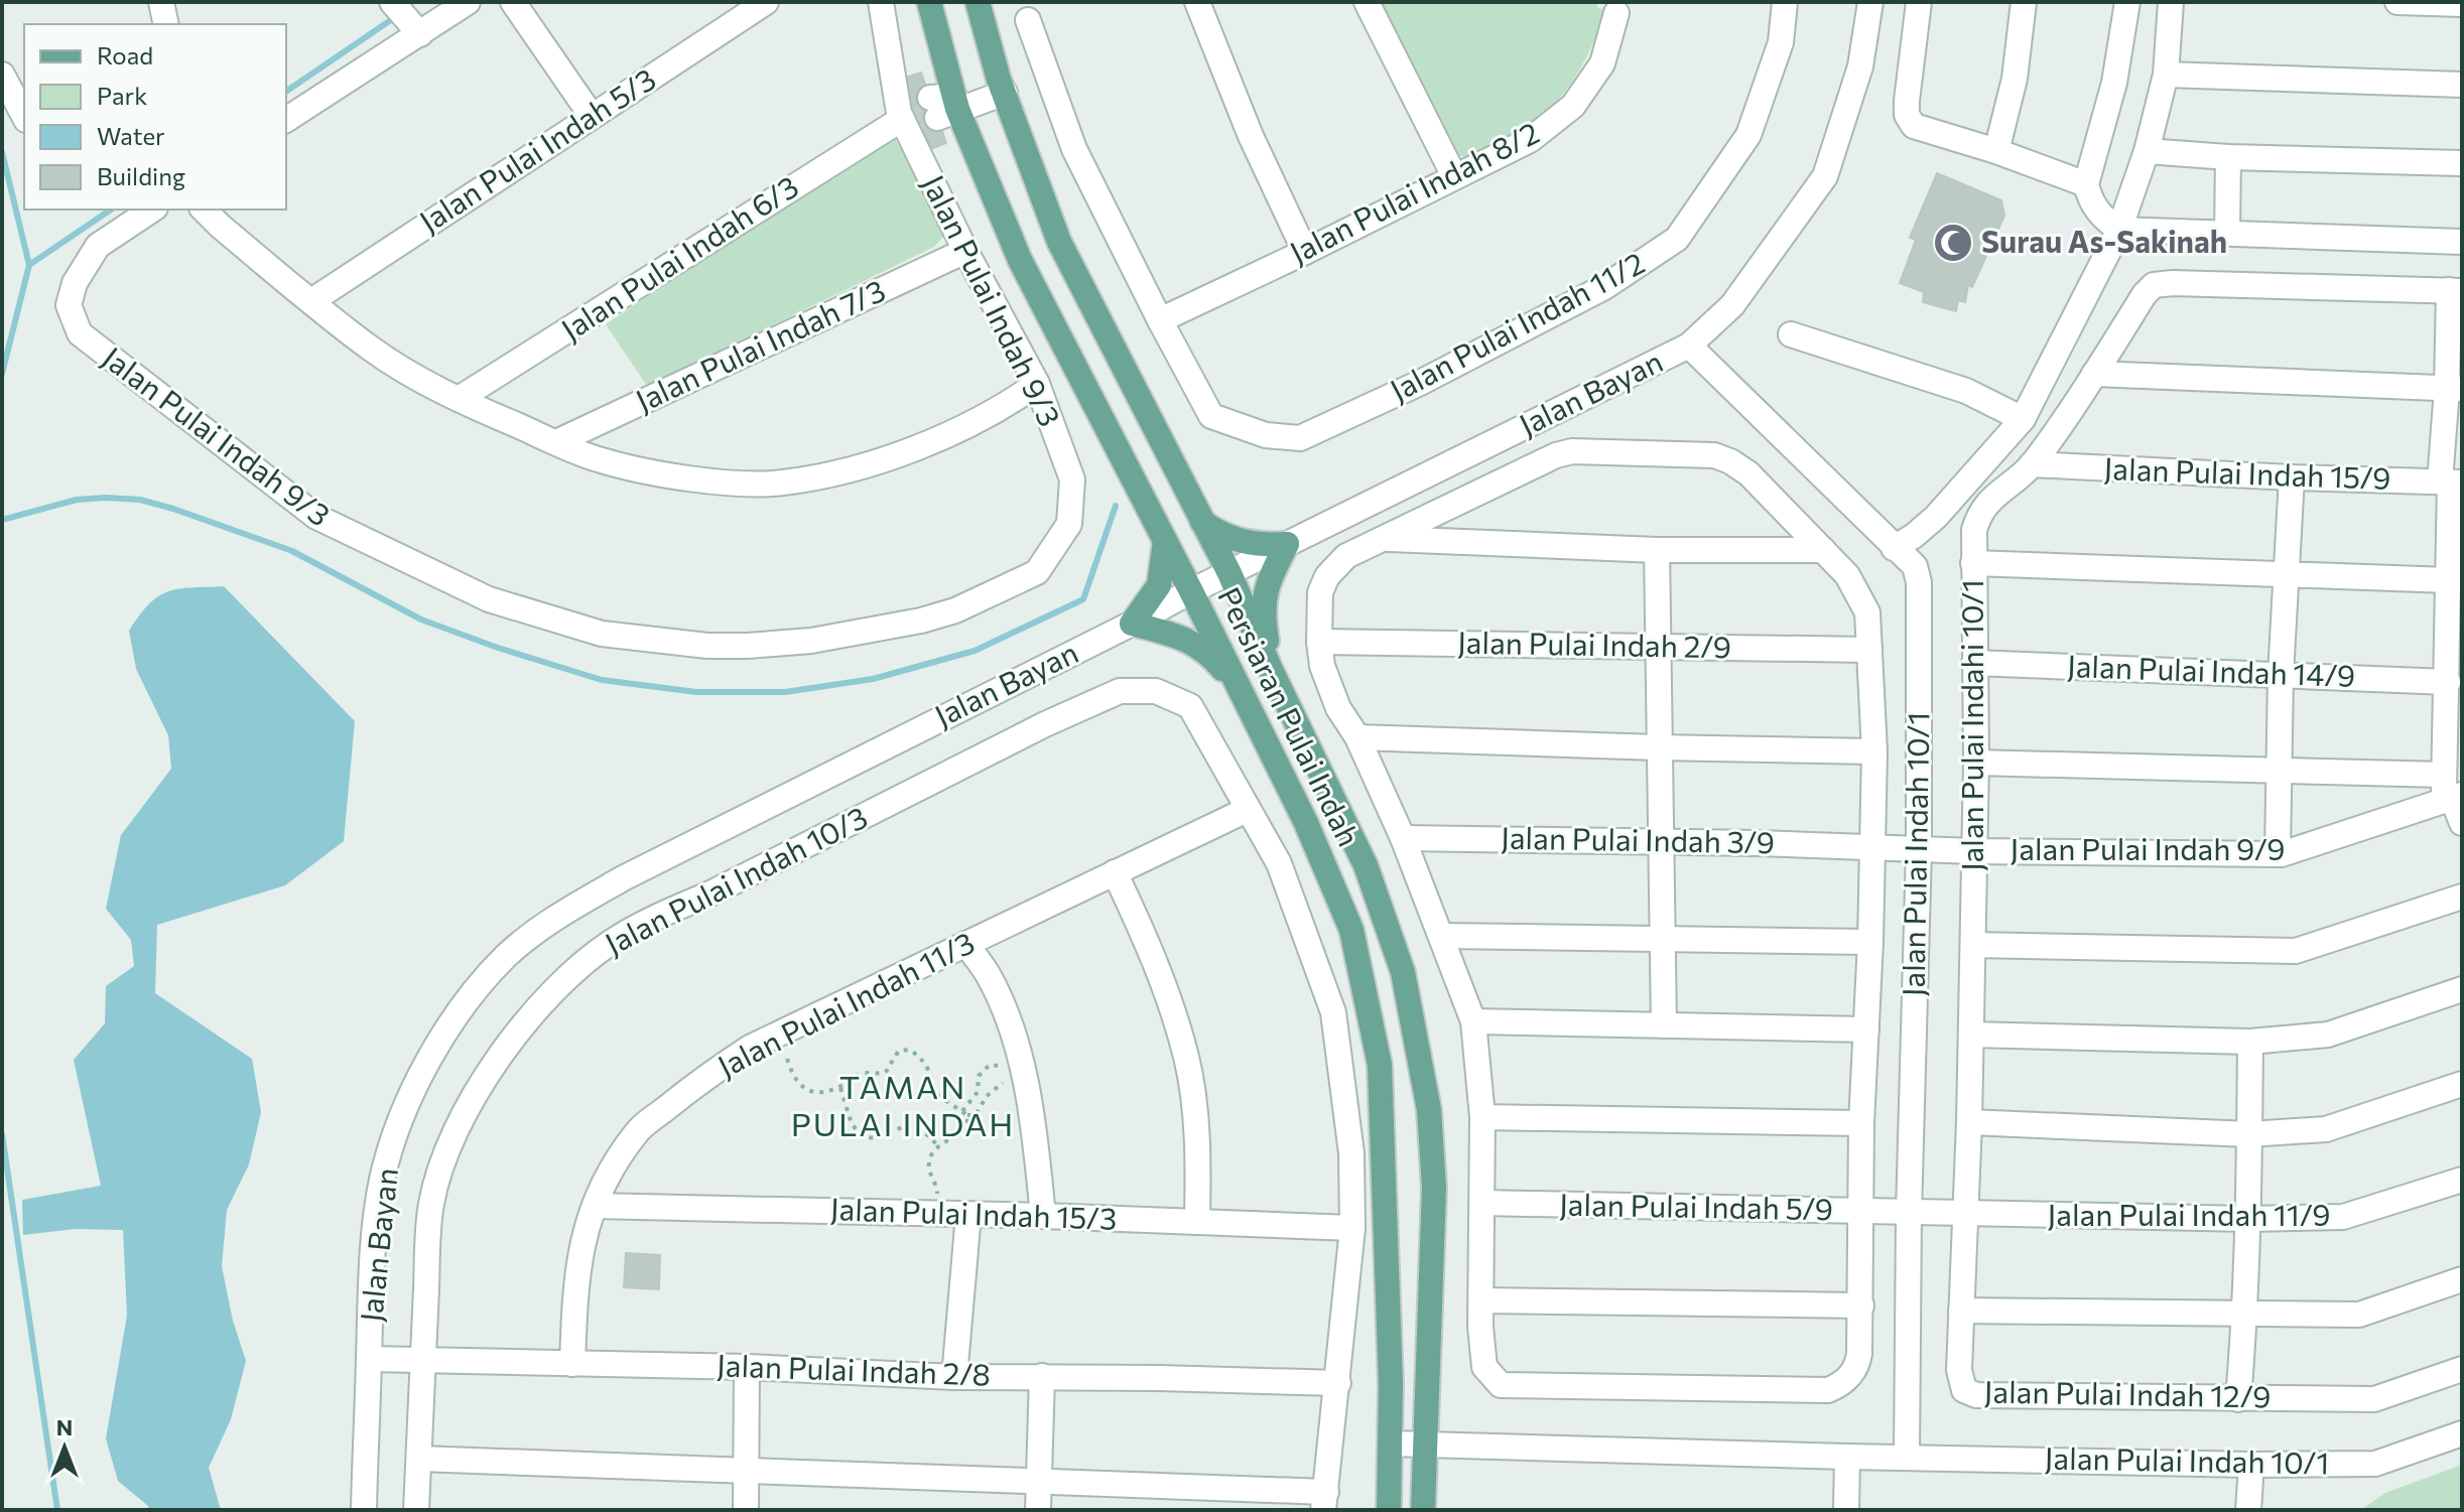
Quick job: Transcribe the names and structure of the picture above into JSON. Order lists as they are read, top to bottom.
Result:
{
  "streets": {
    "main road": ["Persiaran Pulai Indah"],
    "street": [
      "Jalan Pulai Indah 5/3",
      "Jalan Pulai Indah 8/2",
      "Jalan Pulai Indah 6/3",
      "Jalan Pulai Indah 9/3",
      "Jalan Pulai Indah 11/2",
      "Jalan Pulai Indah 7/3",
      "Jalan Bayan",
      "Jalan Pulai Indah 15/9",
      "Jalan Pulai Indah 2/9",
      "Jalan Pulai Indah 14/9",
      "Jalan Pulai Indahi 10/1",
      "Jalan Pulai Indah 3/9",
      "Jalan Pulai Indah 9/9",
      "Jalan Pulai Indah 10/1",
      "Jalan Pulai Indah 10/3",
      "Jalan Pulai Indah 11/3",
      "Jalan Pulai Indah 5/9",
      "Jalan Pulai Indah 15/3",
      "Jalan Pulai Indah 11/9",
      "Jalan Pulai Indah 2/8",
      "Jalan Pulai Indah 12/9"
    ]
  },
  "crossings": [
    ["Jalan Pulai Indah 8/2", "Jalan Pulai Indah 11/2"],
    ["Jalan Pulai Indah 6/3", "Jalan Pulai Indah 9/3"],
    ["Jalan Pulai Indah 6/3", "Persiaran Pulai Indah"],
    ["Jalan Pulai Indah 9/3", "Jalan Pulai Indah 7/3"],
    ["Jalan Pulai Indah 9/3", "Persiaran Pulai Indah"],
    ["Jalan Bayan", "Persiaran Pulai Indah"],
    ["Jalan Bayan", "Jalan Pulai Indah 10/1"],
    ["Jalan Bayan", "Jalan Pulai Indah 2/8"],
    ["Jalan Pulai Indah 15/9", "Jalan Pulai Indahi 10/1"],
    ["Jalan Pulai Indah 2/9", "Jalan Pulai Indah 10/1"],
    ["Jalan Pulai Indah 14/9", "Jalan Pulai Indahi 10/1"],
    ["Persiaran Pulai Indah", "Jalan Pulai Indah 10/1"],
    ["Jalan Pulai Indahi 10/1", "Jalan Pulai Indah 9/9"],
    ["Jalan Pulai Indahi 10/1", "Jalan Pulai Indah 11/9"],
    ["Jalan Pulai Indahi 10/1", "Jalan Pulai Indah 12/9"],
    ["Jalan Pulai Indah 3/9", "Jalan Pulai Indah 9/9"],
    ["Jalan Pulai Indah 3/9", "Jalan Pulai Indah 10/1"],
    ["Jalan Pulai Indah 9/9", "Jalan Pulai Indah 10/1"],
    ["Jalan Pulai Indah 10/1", "Jalan Pulai Indah 5/9"],
    ["Jalan Pulai Indah 10/1", "Jalan Pulai Indah 11/9"],
    ["Jalan Pulai Indah 10/3", "Jalan Pulai Indah 11/3"],
    ["Jalan Pulai Indah 10/3", "Jalan Pulai Indah 2/8"],
    ["Jalan Pulai Indah 11/3", "Jalan Pulai Indah 15/3"],
    ["Jalan Pulai Indah 11/3", "Jalan Pulai Indah 2/8"],
    ["Jalan Pulai Indah 5/9", "Jalan Pulai Indah 11/9"],
    ["Jalan Pulai Indah 11/9", "Jalan Pulai Indah 12/9"]
  ],
  "districts": ["TAMAN PULAI INDAH"],
  "places": {
    "mosque": ["Surau As-Sakinah"]
  },
  "legend": [
    "Road",
    "Park",
    "Water",
    "Building"
  ],
  "north": "top"
}
